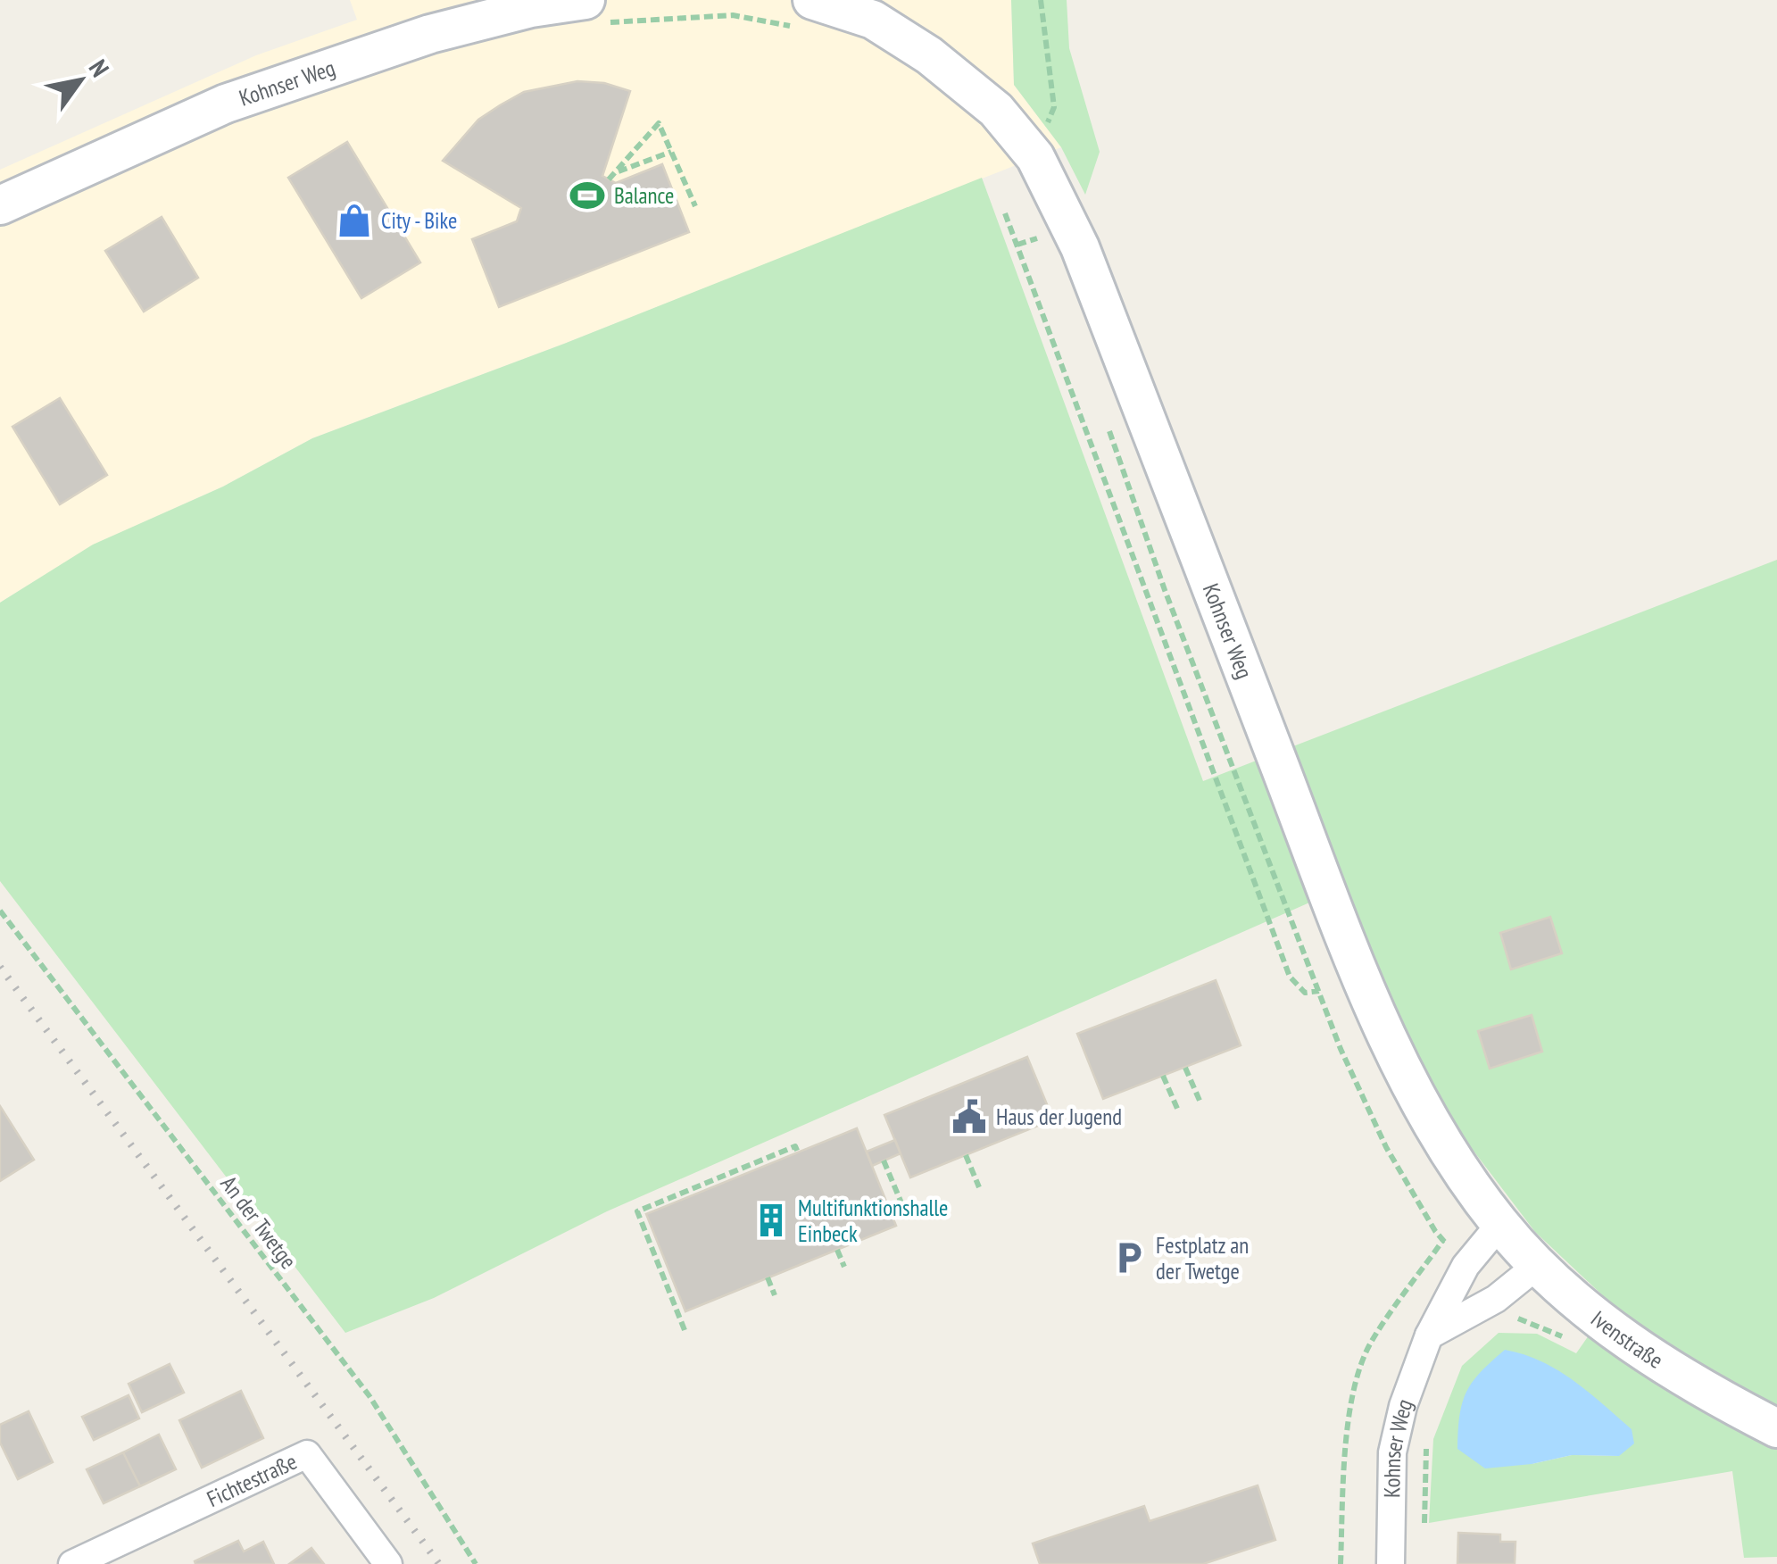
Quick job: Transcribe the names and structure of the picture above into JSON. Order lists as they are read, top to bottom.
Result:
{
  "streets": {
    "street": ["Kohnser Weg", "Ivenstraße", "Fichtestraße"],
    "path": ["An der Twetge"]
  },
  "crossings": [
    ["Kohnser Weg", "Ivenstraße"]
  ],
  "places": {
    "sports": ["Balance"],
    "shop": ["City - Bike"],
    "public building": ["Haus der Jugend"],
    "building": ["Multifunktionshalle Einbeck"],
    "parking": ["Festplatz an der Twetge"]
  },
  "north": "top right"
}
